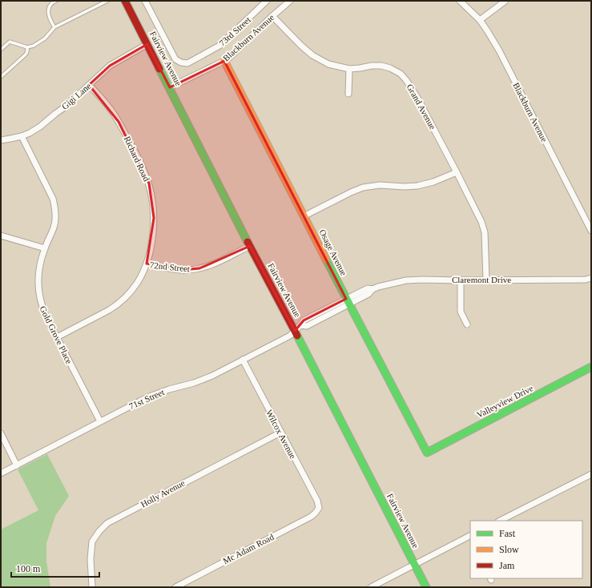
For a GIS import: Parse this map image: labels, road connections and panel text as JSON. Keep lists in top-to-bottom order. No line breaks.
{"streets":{"street":["73rd Street","Blackburn Avenue","Fairview Avenue","Gigi Lane","Grand Avenue","Richard Road","Osage Avenue","72nd Street","Claremont Drive","Gold Grove Place","71st Street","Valleyview Drive","Wilcox Avenue","Holly Avenue","Mc Adam Road"]},"crossings":[["Blackburn Avenue","Fairview Avenue"],["Blackburn Avenue","Grand Avenue"],["Blackburn Avenue","Osage Avenue"],["Fairview Avenue","Gigi Lane"],["Fairview Avenue","72nd Street"],["Fairview Avenue","Claremont Drive"],["Fairview Avenue","71st Street"],["Gigi Lane","Richard Road"],["Gigi Lane","Gold Grove Place"],["Grand Avenue","Claremont Drive"],["Richard Road","72nd Street"],["Osage Avenue","Claremont Drive"],["Osage Avenue","Valleyview Drive"],["72nd Street","Gold Grove Place"],["Claremont Drive","71st Street"],["Gold Grove Place","71st Street"],["71st Street","Wilcox Avenue"],["Wilcox Avenue","Holly Avenue"],["Wilcox Avenue","Mc Adam Road"]],"legend":["Fast","Slow","Jam"],"scale_bar":"100 m"}
